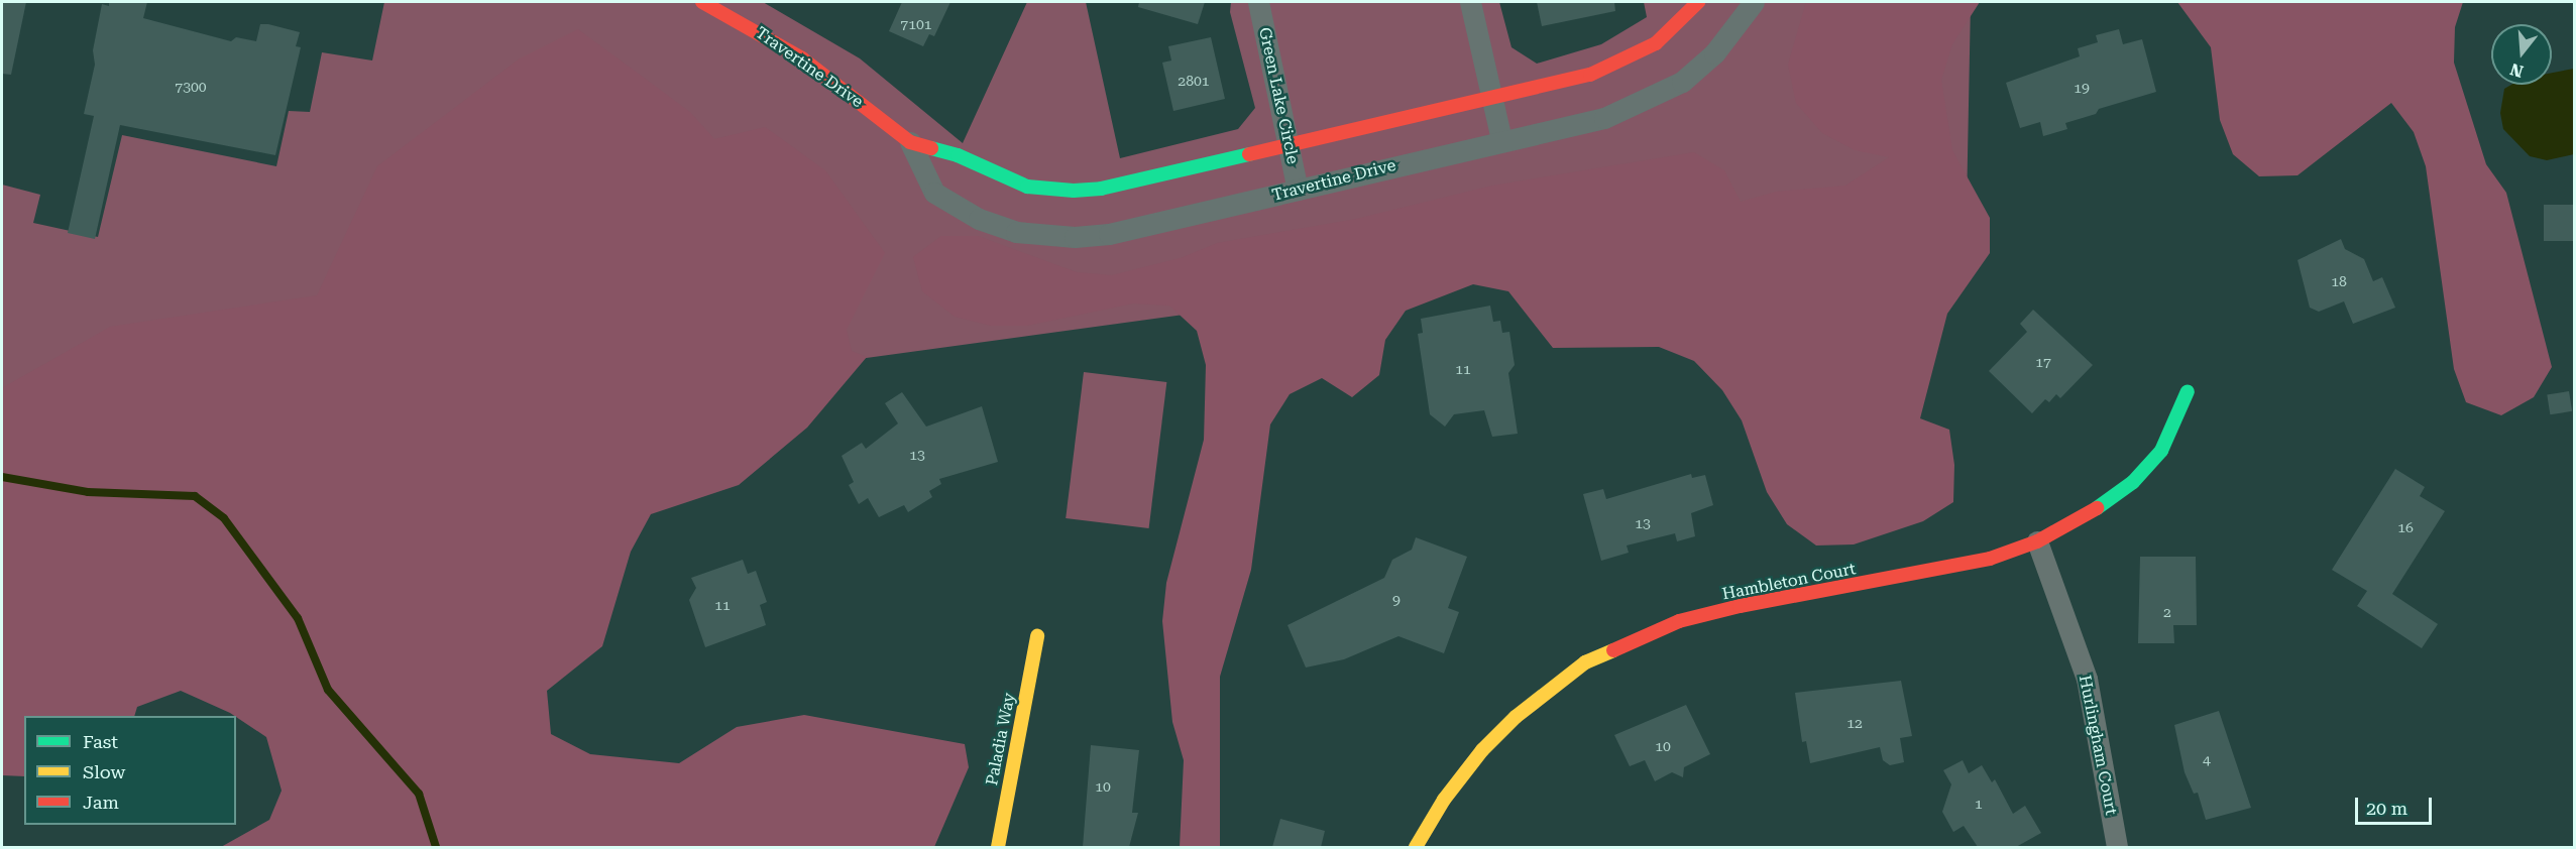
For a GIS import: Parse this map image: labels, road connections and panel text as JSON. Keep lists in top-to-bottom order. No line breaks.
{"streets":{"street":["Travertine Drive","Green Lake Circle","Hambleton Court","Paladia Way","Hurlingham Court"]},"crossings":[["Travertine Drive","Green Lake Circle"],["Hambleton Court","Hurlingham Court"]],"house_numbers":["7101","2801","7300","19","18","17","11","13","13","16","9","11","2","12","10","4","10","1"],"legend":["Fast","Slow","Jam"],"scale_bar":"20 m","north":"bottom"}
